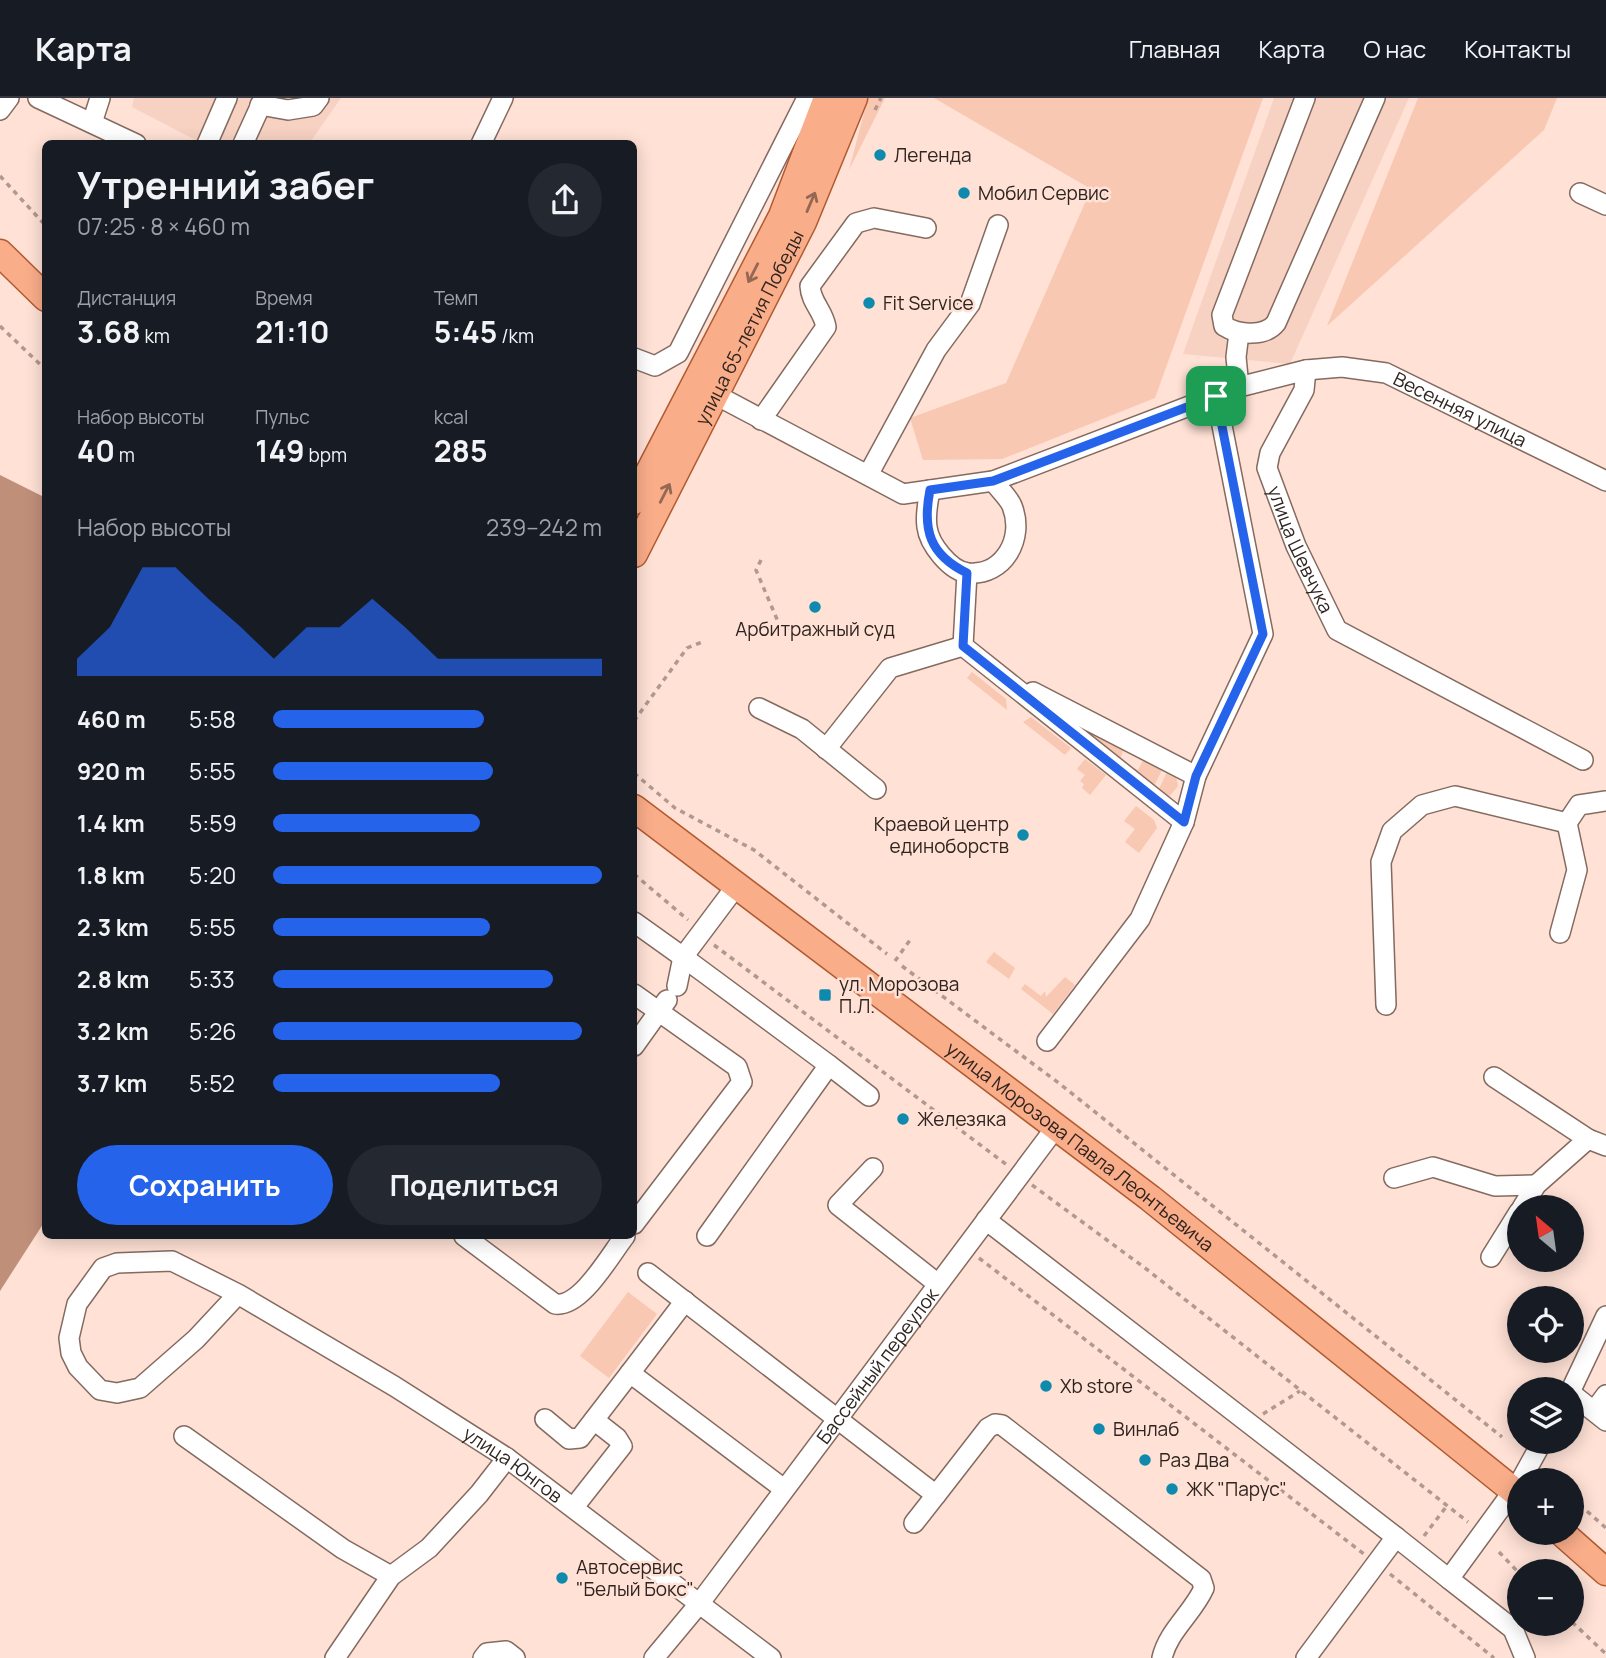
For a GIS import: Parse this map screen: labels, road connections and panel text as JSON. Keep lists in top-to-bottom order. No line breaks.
{"streets":{"main road":["улица 65-летия Победы","улица Морозова Павла Леонтьевича"],"street":["Весенняя улица","улица Шевчука","Бассейный переулок","улица Юнгов"]},"crossings":[["Весенняя улица","улица Шевчука"],["улица Морозова Павла Леонтьевича","Бассейный переулок"],["Бассейный переулок","улица Юнгов"]],"places":{"other":["Легенда","Мобил Сервис","Fit Service","Арбитражный суд","Краевой центр единоборств","Железяка","Xb store","Винлаб","Раз Два","ЖК \"Парус\"","Автосервис \"Белый Бокс\""],"transit":["ул. Морозова П.Л."]},"north":"top left","page":{"header":"Карта","nav":["Главная","Карта","О нас","Контакты"],"heading":["Утренний забег","07:25 · 8 × 460 m"],"stats":[["Дистанция","3.68 km"],["Время","21:10"],["Темп","5:45 /km"],["Набор высоты","40 m"],["Пульс","149 bpm"],["kcal","285"]],"chart":["Набор высоты","239–242 m"],"list":[{"name":"460 m","note":"5:58"},{"name":"920 m","note":"5:55"},{"name":"1.4 km","note":"5:59"},{"name":"1.8 km","note":"5:20"},{"name":"2.3 km","note":"5:55"},{"name":"2.8 km","note":"5:33"},{"name":"3.2 km","note":"5:26"},{"name":"3.7 km","note":"5:52"}],"buttons":["Сохранить","Поделиться"],"map_buttons":["+","−"]}}
